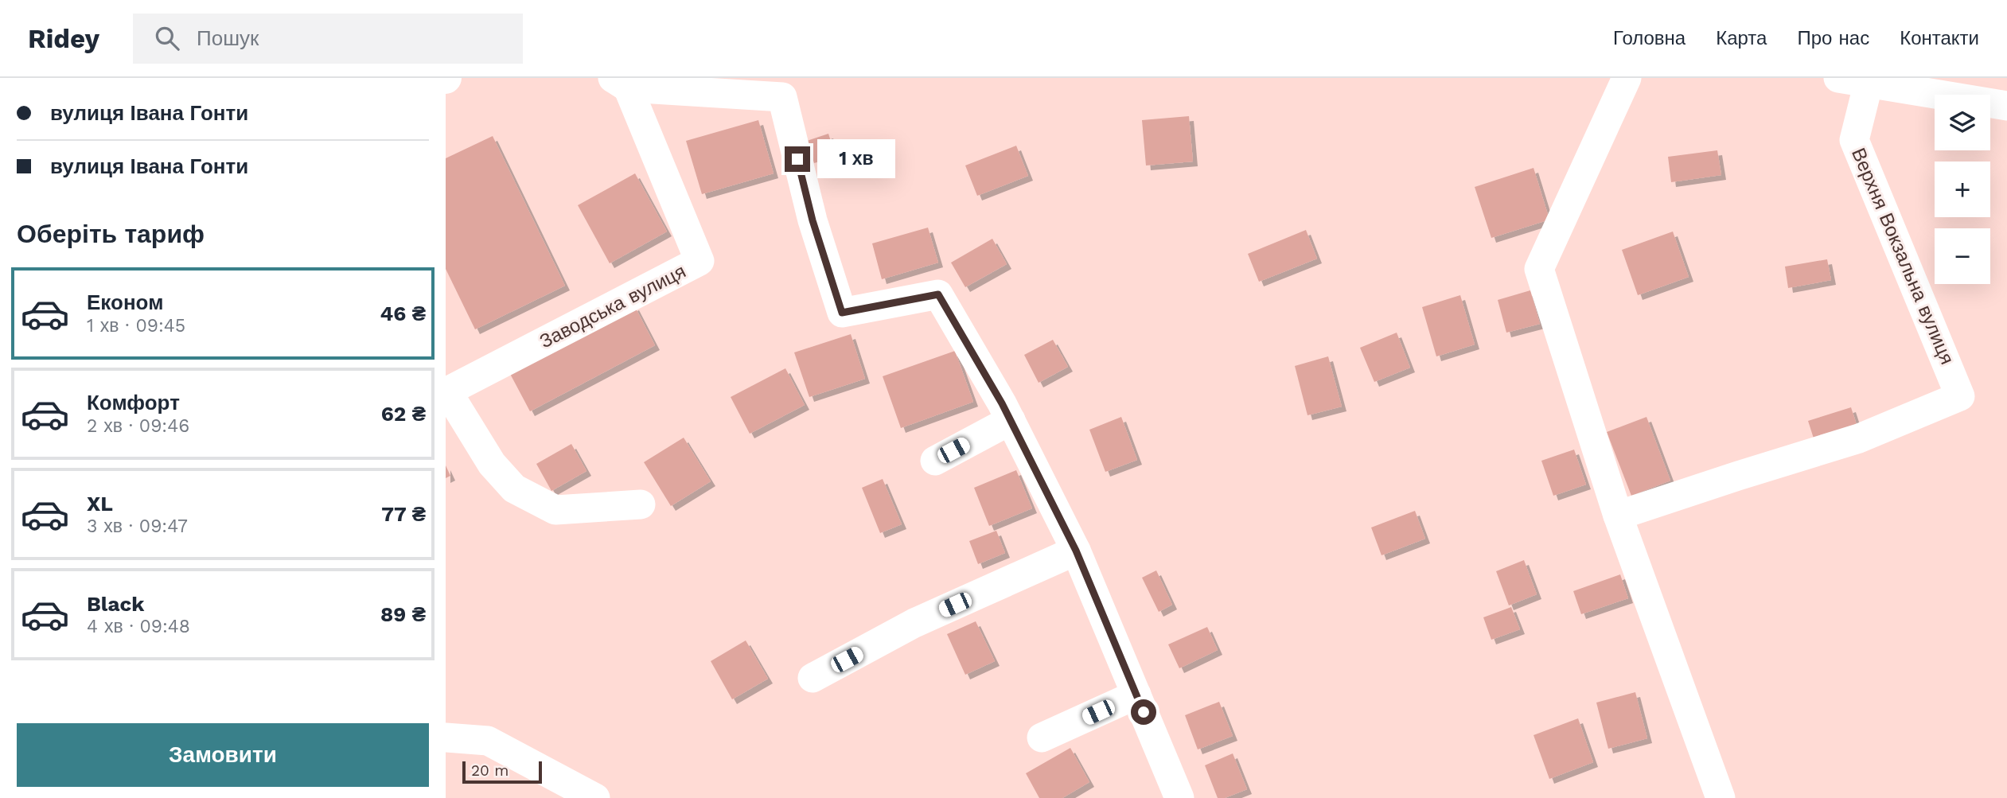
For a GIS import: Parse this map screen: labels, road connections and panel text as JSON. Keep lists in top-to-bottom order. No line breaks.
{"streets":{"street":["Верхня Вокзальна вулиця","Заводська вулиця"]},"scale_bar":"20 m","page":{"header":"Ridey","search":"Пошук","nav":["Головна","Карта","Про нас","Контакти"],"banner":["вулиця Івана Гонти","вулиця Івана Гонти"],"map_buttons":["+","−"],"bubble":"1 хв","heading":"Оберіть тариф","list":[{"name":"Економ","note":"1 хв · 09:45","value":"46 ₴"},{"name":"Комфорт","note":"2 хв · 09:46","value":"62 ₴"},{"name":"XL","note":"3 хв · 09:47","value":"77 ₴"},{"name":"Black","note":"4 хв · 09:48","value":"89 ₴"}],"buttons":"Замовити","scale":"20 m"}}
